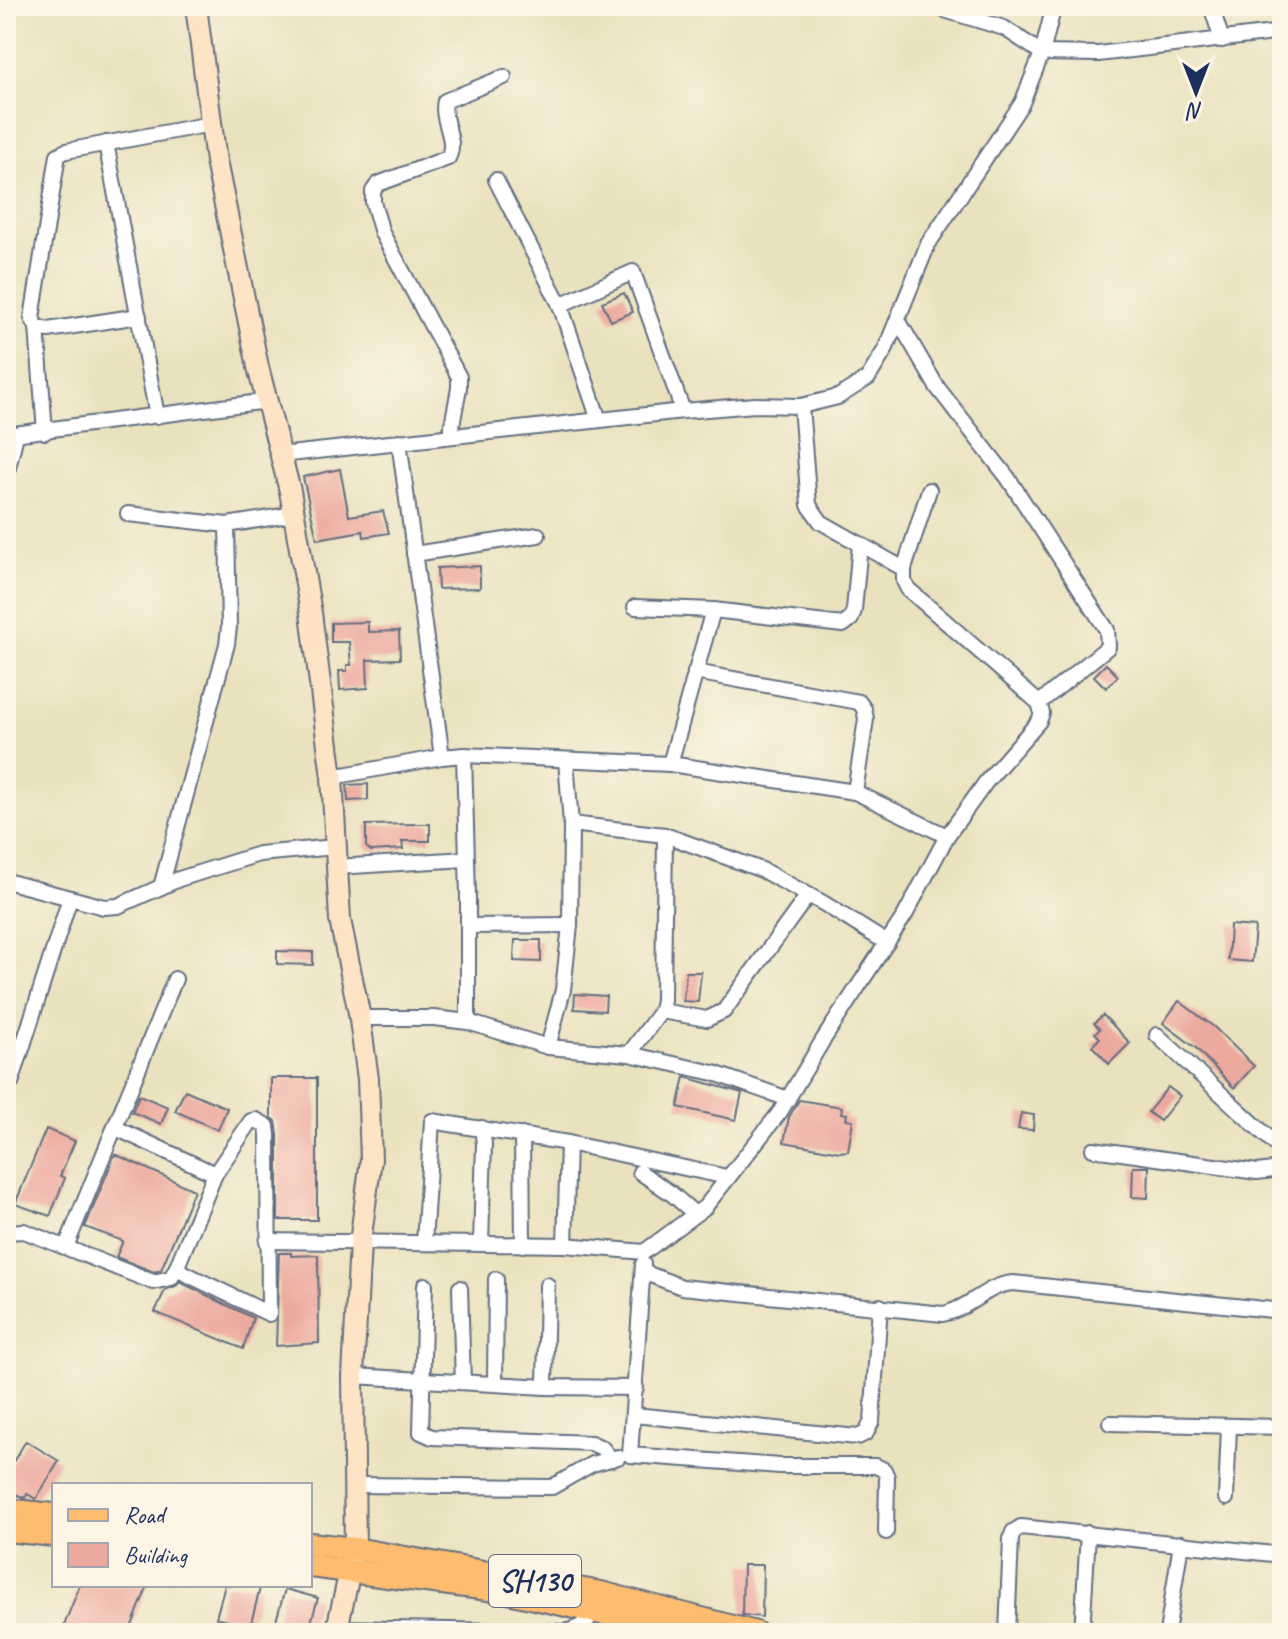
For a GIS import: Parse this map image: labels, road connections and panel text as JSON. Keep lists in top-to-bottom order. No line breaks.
{"streets":{"main road":["SH130"]},"legend":["Road","Building"],"north":"bottom"}
